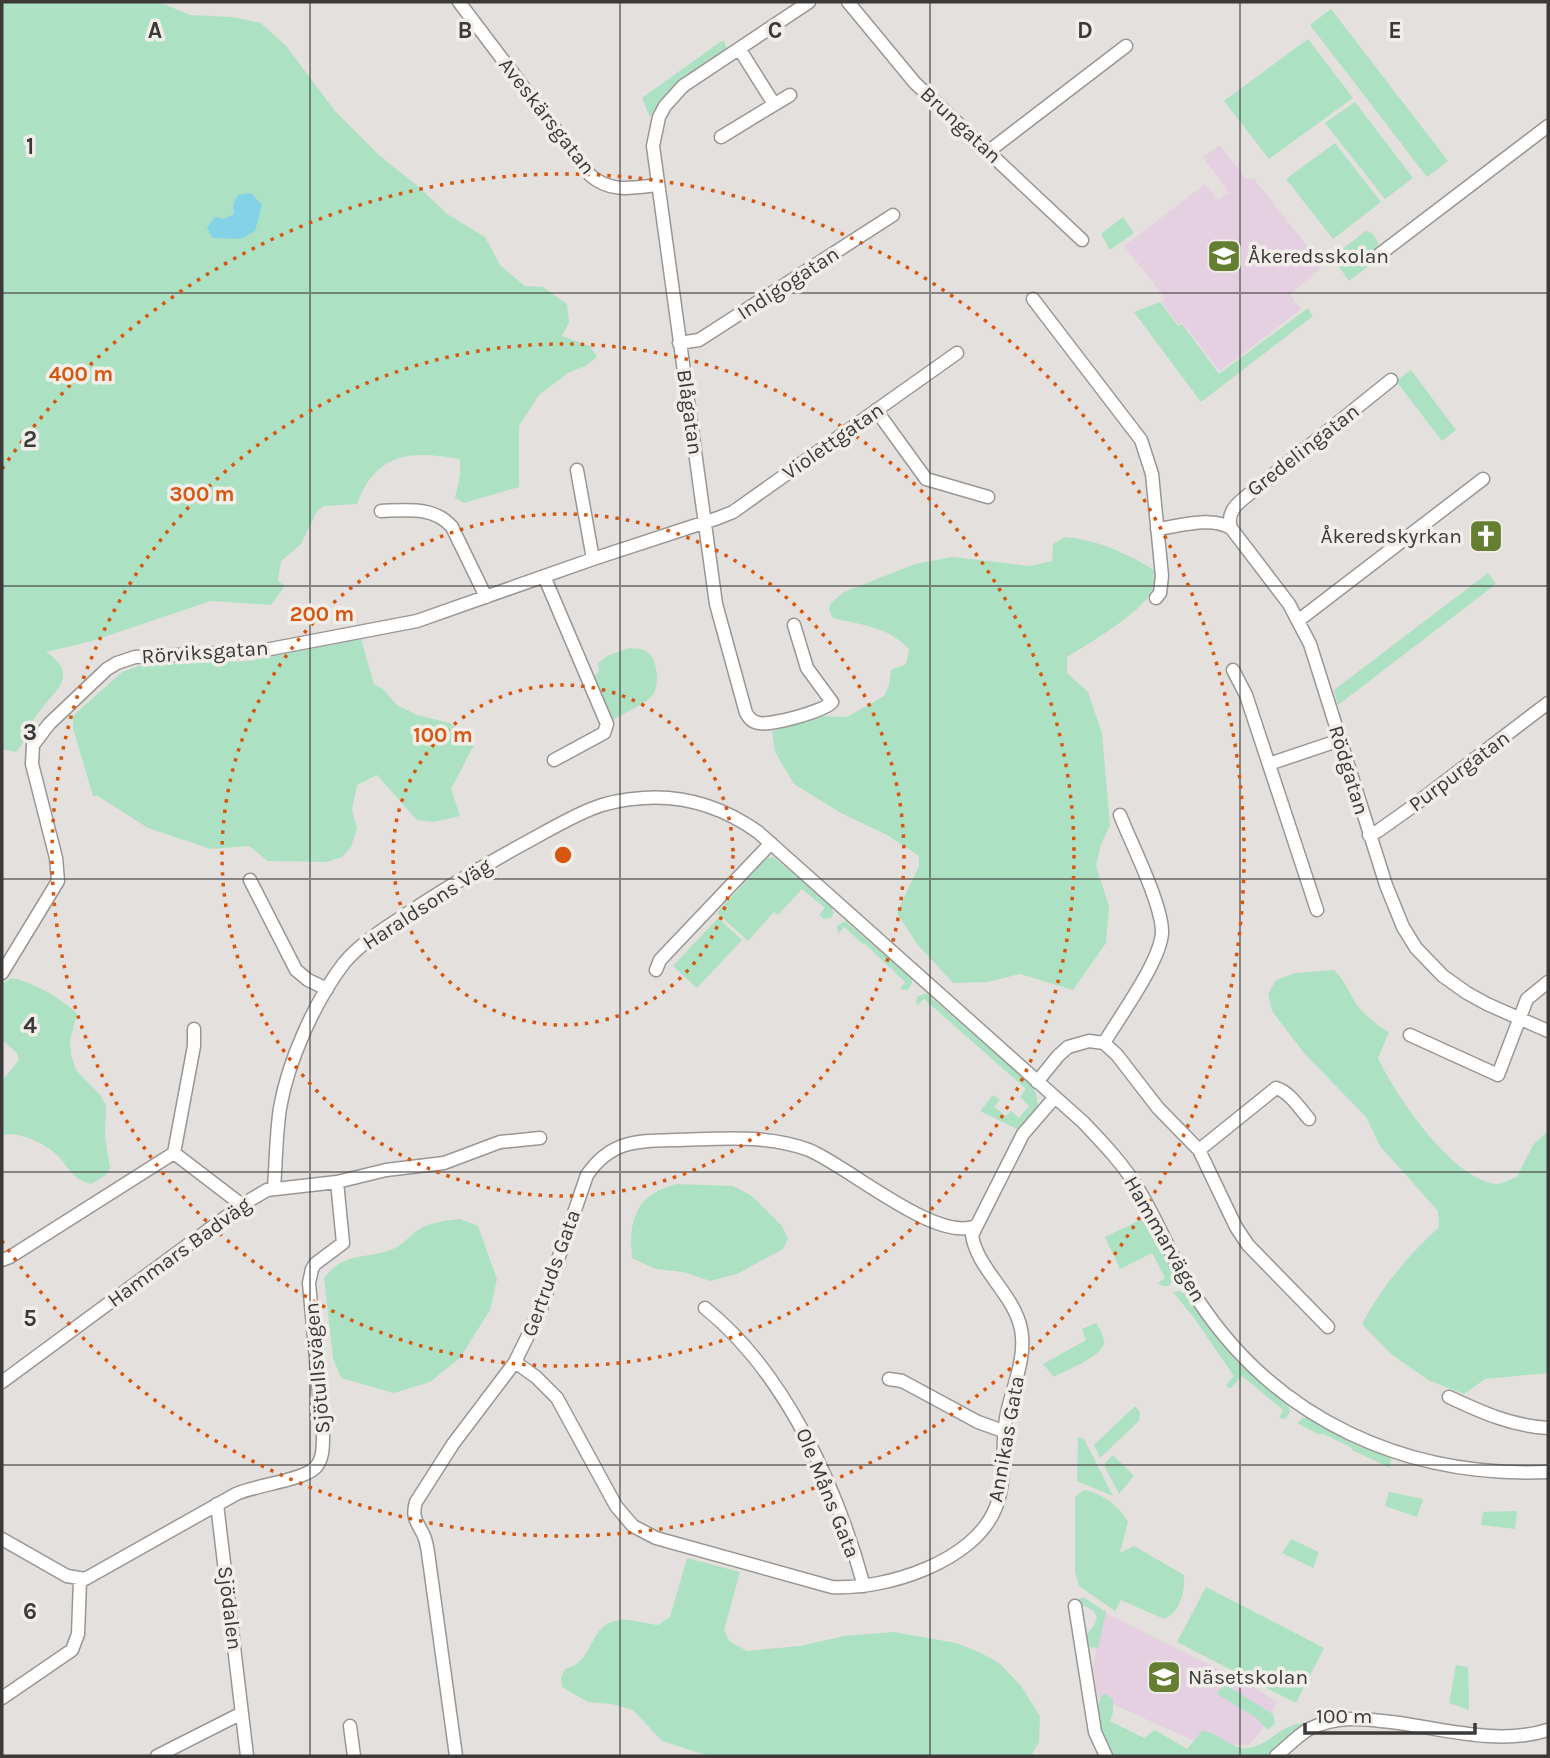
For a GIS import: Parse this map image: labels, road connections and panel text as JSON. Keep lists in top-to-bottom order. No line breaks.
{"streets":{"street":["Aveskärsgatan","Brungatan","Indigogatan","Blågatan","Violettgatan","Gredelingatan","Rörviksgatan","Rödgatan","Purpurgatan","Haraldsons Väg","Hammarvägen","Hammars Badväg","Gertruds Gata","Sjötullsvägen","Annikas Gata","Ole Måns Gata","Sjödalen"]},"crossings":[["Aveskärsgatan","Blågatan"],["Indigogatan","Blågatan"],["Blågatan","Violettgatan"],["Blågatan","Rörviksgatan"],["Violettgatan","Rörviksgatan"],["Gredelingatan","Rödgatan"],["Rödgatan","Purpurgatan"],["Haraldsons Väg","Hammarvägen"],["Haraldsons Väg","Hammars Badväg"],["Hammars Badväg","Sjötullsvägen"],["Gertruds Gata","Annikas Gata"],["Sjötullsvägen","Sjödalen"],["Annikas Gata","Ole Måns Gata"]],"places":{"school or university":["Åkeredsskolan","Näsetskolan"],"church":["Åkeredskyrkan"]},"scale_bar":"100 m","grid":{"columns":["A","B","C","D","E"],"rows":["1","2","3","4","5","6"]},"rings":["400 m","300 m","200 m","100 m"]}
